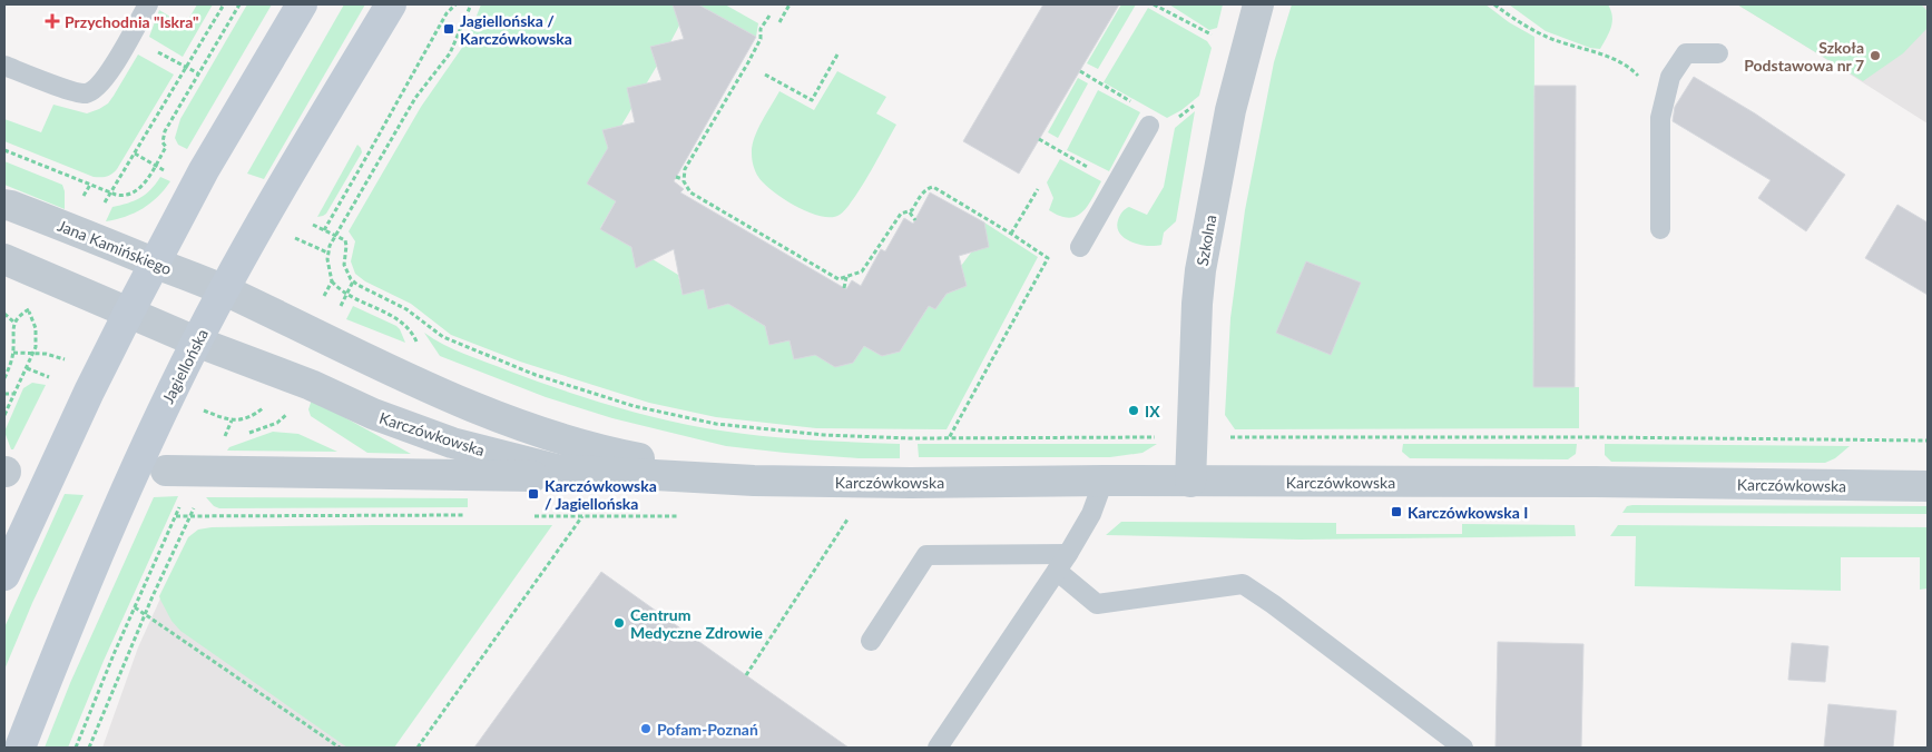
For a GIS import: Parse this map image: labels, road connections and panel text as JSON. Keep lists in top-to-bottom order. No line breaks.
{"streets":{"street":["Szkolna","Jana Kamińskiego","Jagiellońska","Karczówkowska"]},"crossings":[["Szkolna","Karczówkowska"],["Jana Kamińskiego","Jagiellońska"],["Jana Kamińskiego","Karczówkowska"],["Jagiellońska","Karczówkowska"]],"places":{"health":["Przychodnia \"Iskra\""],"transit":["Jagiellońska / Karczówkowska","Karczówkowska / Jagiellońska","Karczówkowska I"],"other":["Szkoła Podstawowa nr 7","IX","Centrum Medyczne Zdrowie","Pofam-Poznań"]}}
